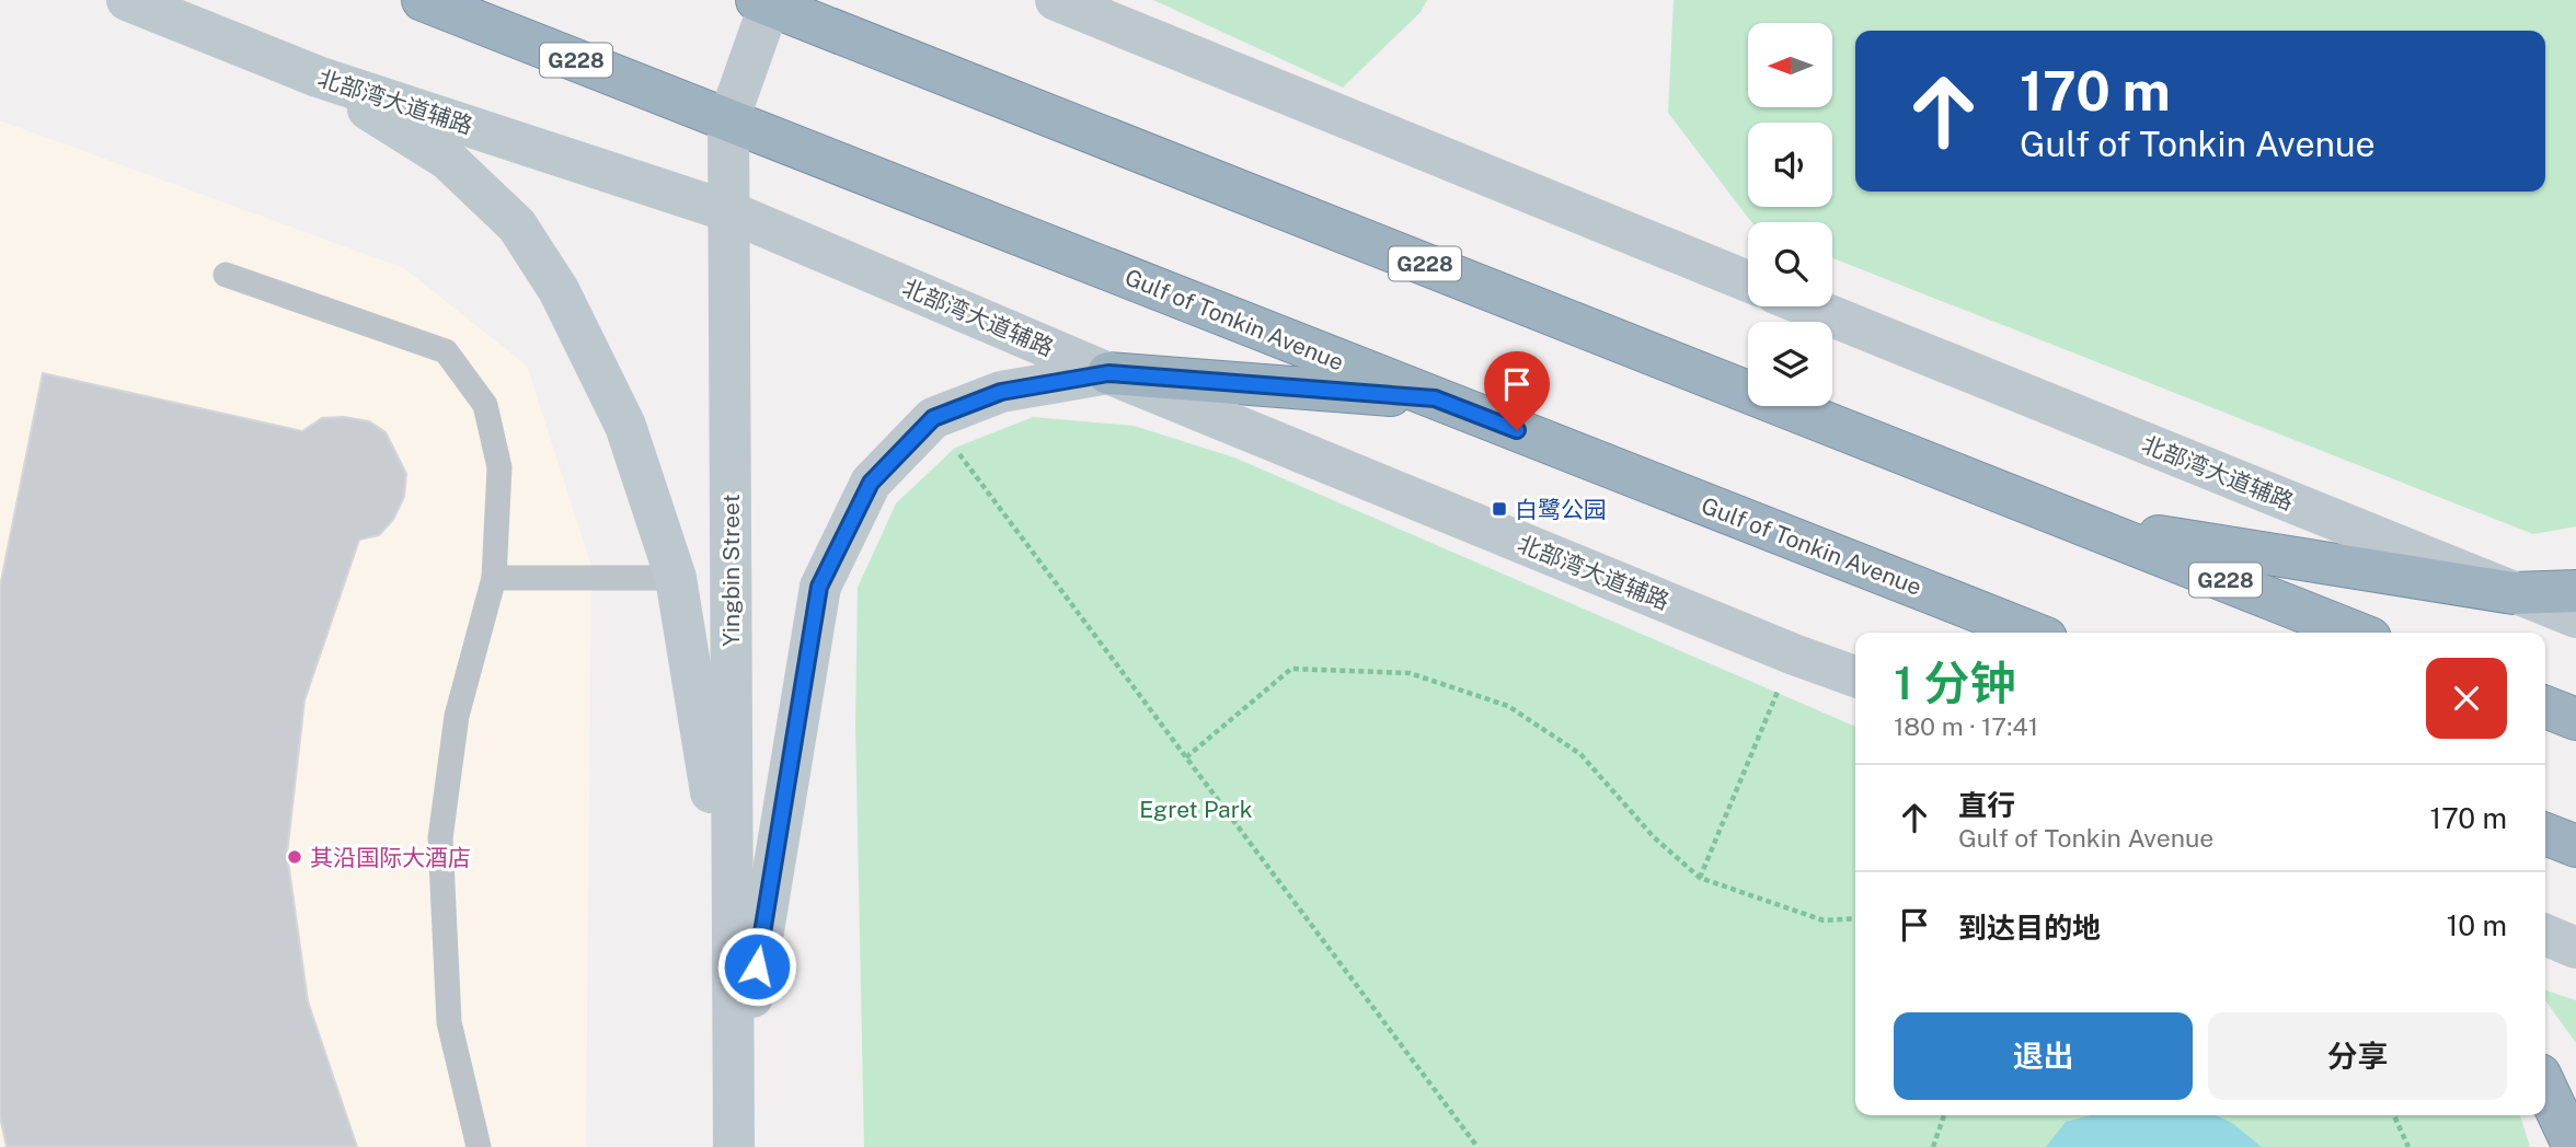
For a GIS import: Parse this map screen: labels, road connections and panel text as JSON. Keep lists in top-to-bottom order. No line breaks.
{"streets":{"highway":["G228","Gulf of Tonkin Avenue"],"main road":["北部湾大道辅路","Yingbin Street"]},"crossings":[["G228","Yingbin Street"],["北部湾大道辅路","Yingbin Street"],["Gulf of Tonkin Avenue","Yingbin Street"]],"parks":["Egret Park"],"places":{"transit":["白鹭公园"],"other":["其沿国际大酒店"]},"north":"left","page":{"turn":["170 m","Gulf of Tonkin Avenue"],"heading":["1 分钟","180 m · 17:41"],"list":[{"name":"直行","note":"Gulf of Tonkin Avenue","value":"170 m"},{"name":"到达目的地","value":"10 m"}],"buttons":["退出","分享"]}}
